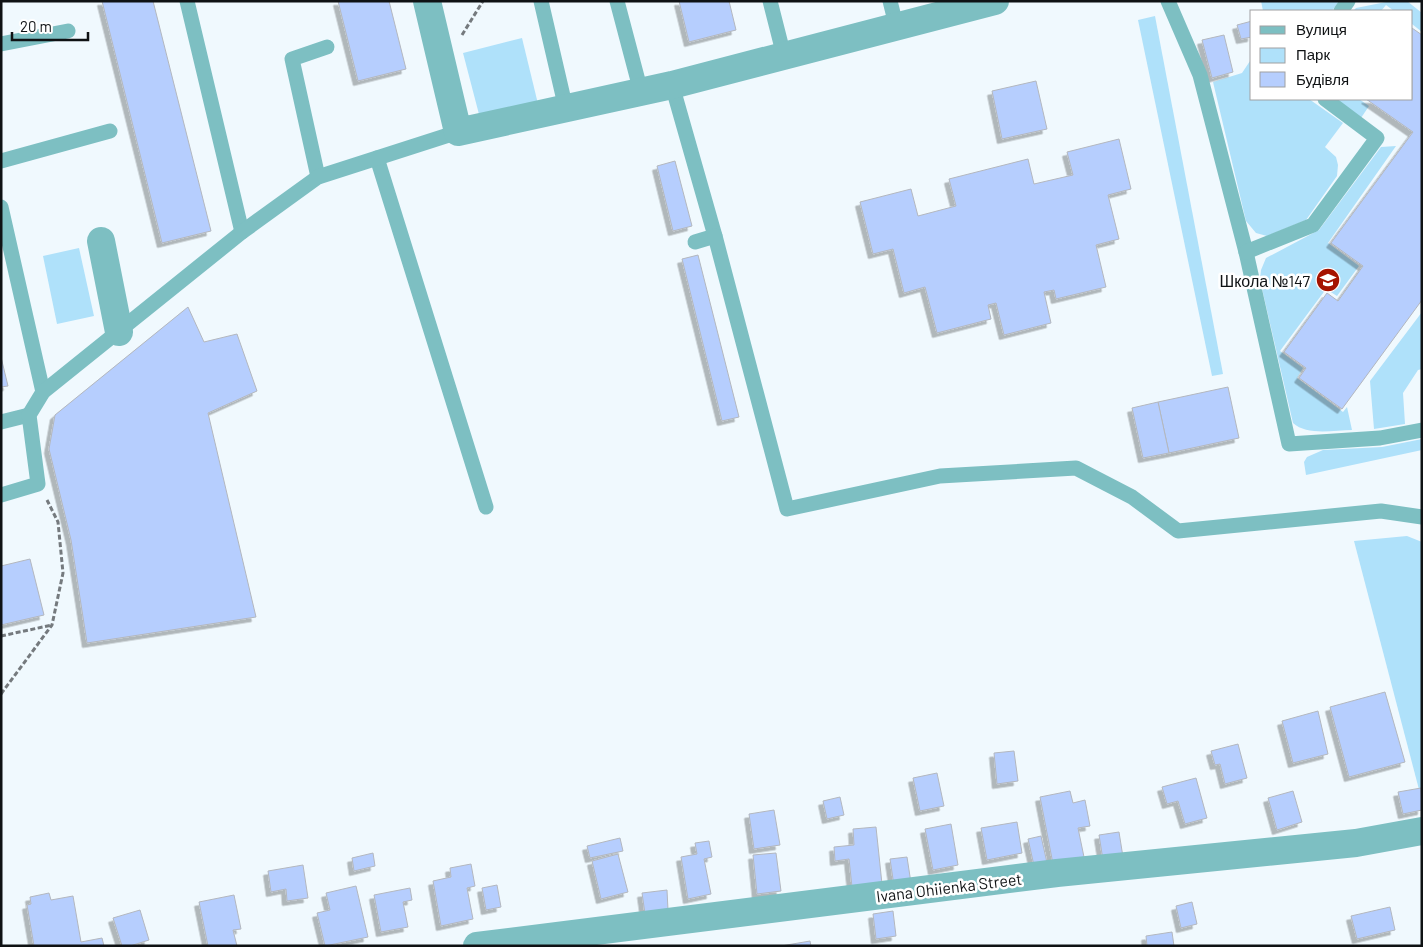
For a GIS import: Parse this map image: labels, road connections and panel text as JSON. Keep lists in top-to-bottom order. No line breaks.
{"streets":{"street":["Ivana Ohiienka Street"]},"places":{"school or university":["Школа №147"]},"legend":["Вулиця","Парк","Будівля"],"scale_bar":"20 m"}
